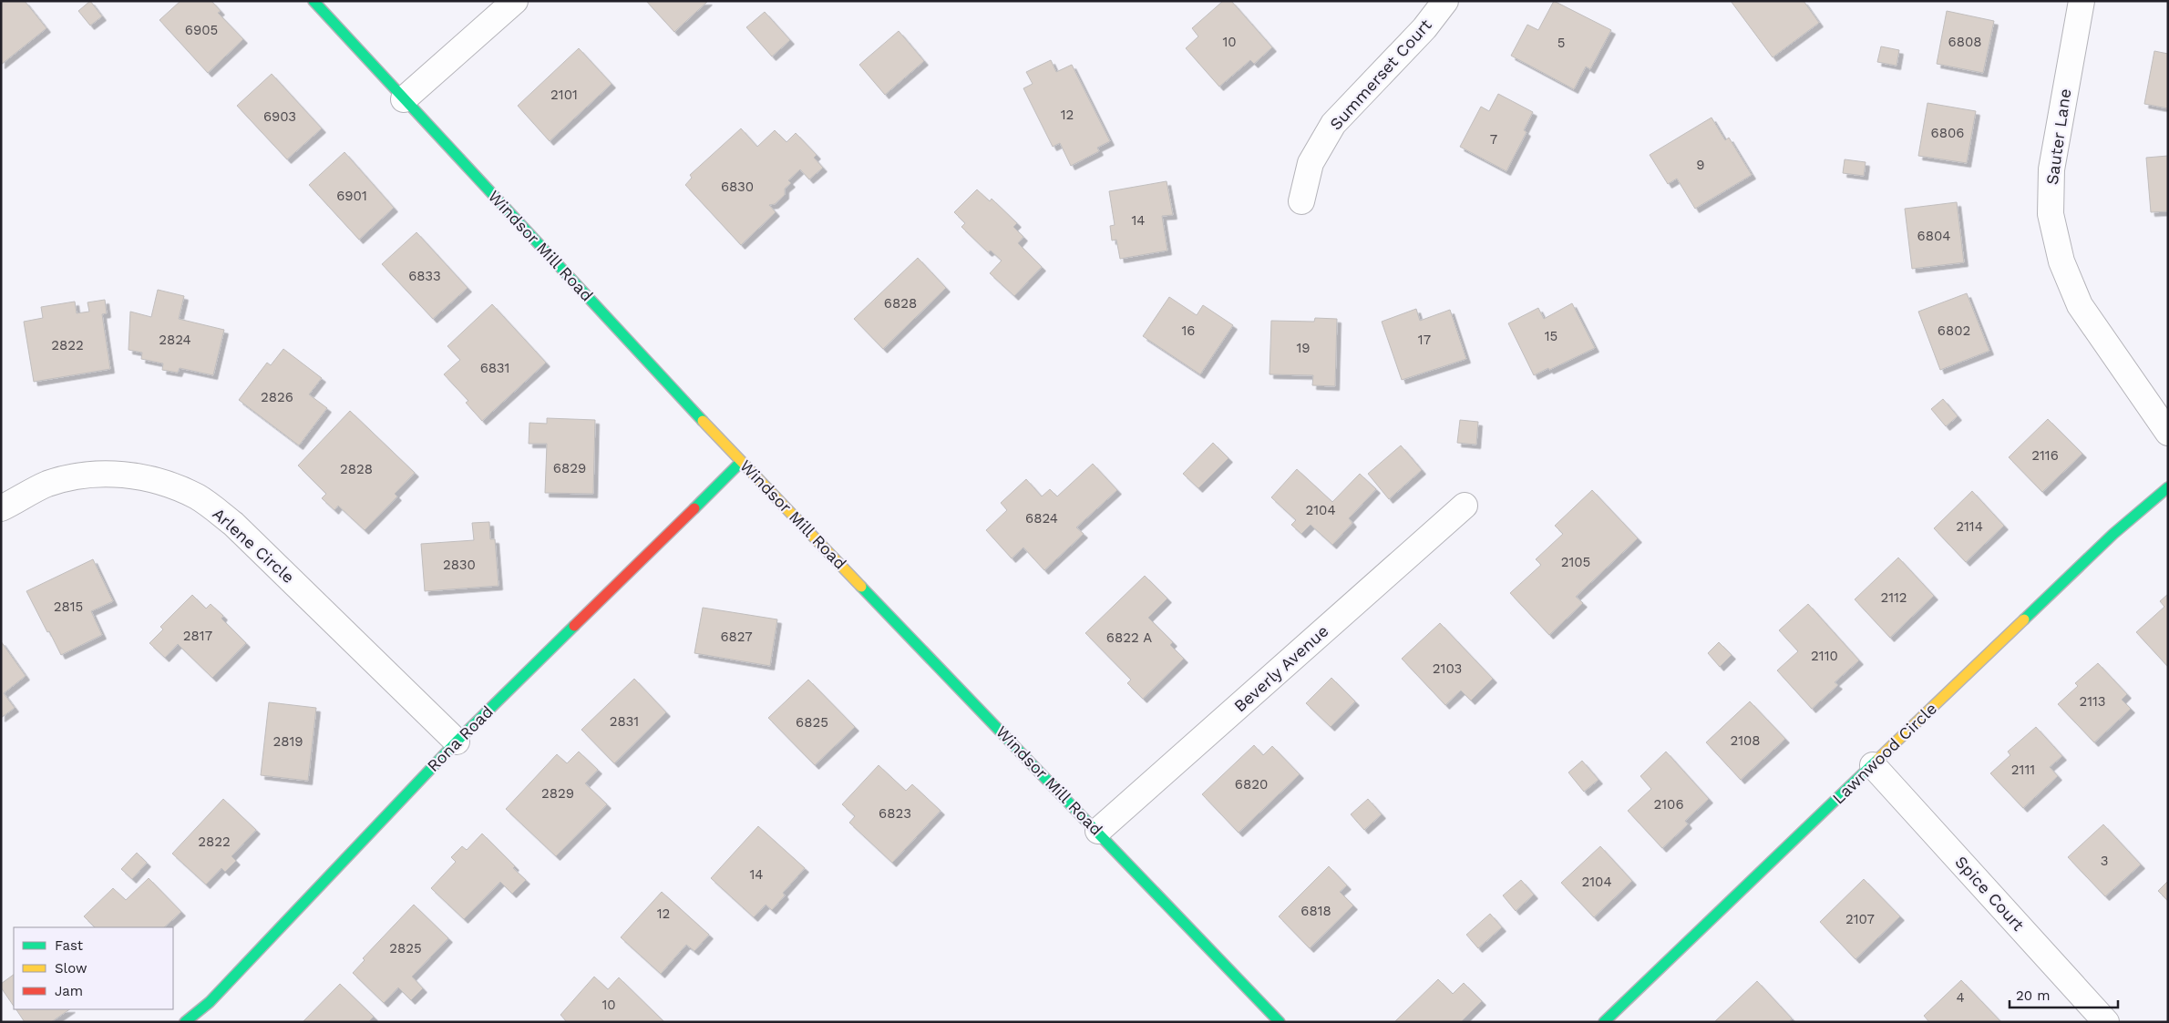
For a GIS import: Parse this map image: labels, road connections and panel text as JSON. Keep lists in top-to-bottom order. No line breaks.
{"streets":{"street":["Summerset Court","Sauter Lane","Windsor Mill Road","Arlene Circle","Beverly Avenue","Rona Road","Lawnwood Circle","Spice Court"]},"crossings":[["Windsor Mill Road","Beverly Avenue"],["Windsor Mill Road","Rona Road"],["Arlene Circle","Rona Road"],["Lawnwood Circle","Spice Court"]],"house_numbers":["6905","10","6808","5","2101","12","6903","6806","7","9","6830","6901","14","6804","6833","6828","16","6802","15","2824","17","2822","19","6831","2826","2116","6829","2828","2104","6824","2114","2105","2830","2112","2815","2817","6827","6822 A","2110","2103","2113","2831","6825","2108","2819","2111","6820","2829","2106","6823","2822","3","14","2104","6818","12","2107","2825","4","10"],"legend":["Fast","Slow","Jam"],"scale_bar":"20 m"}
